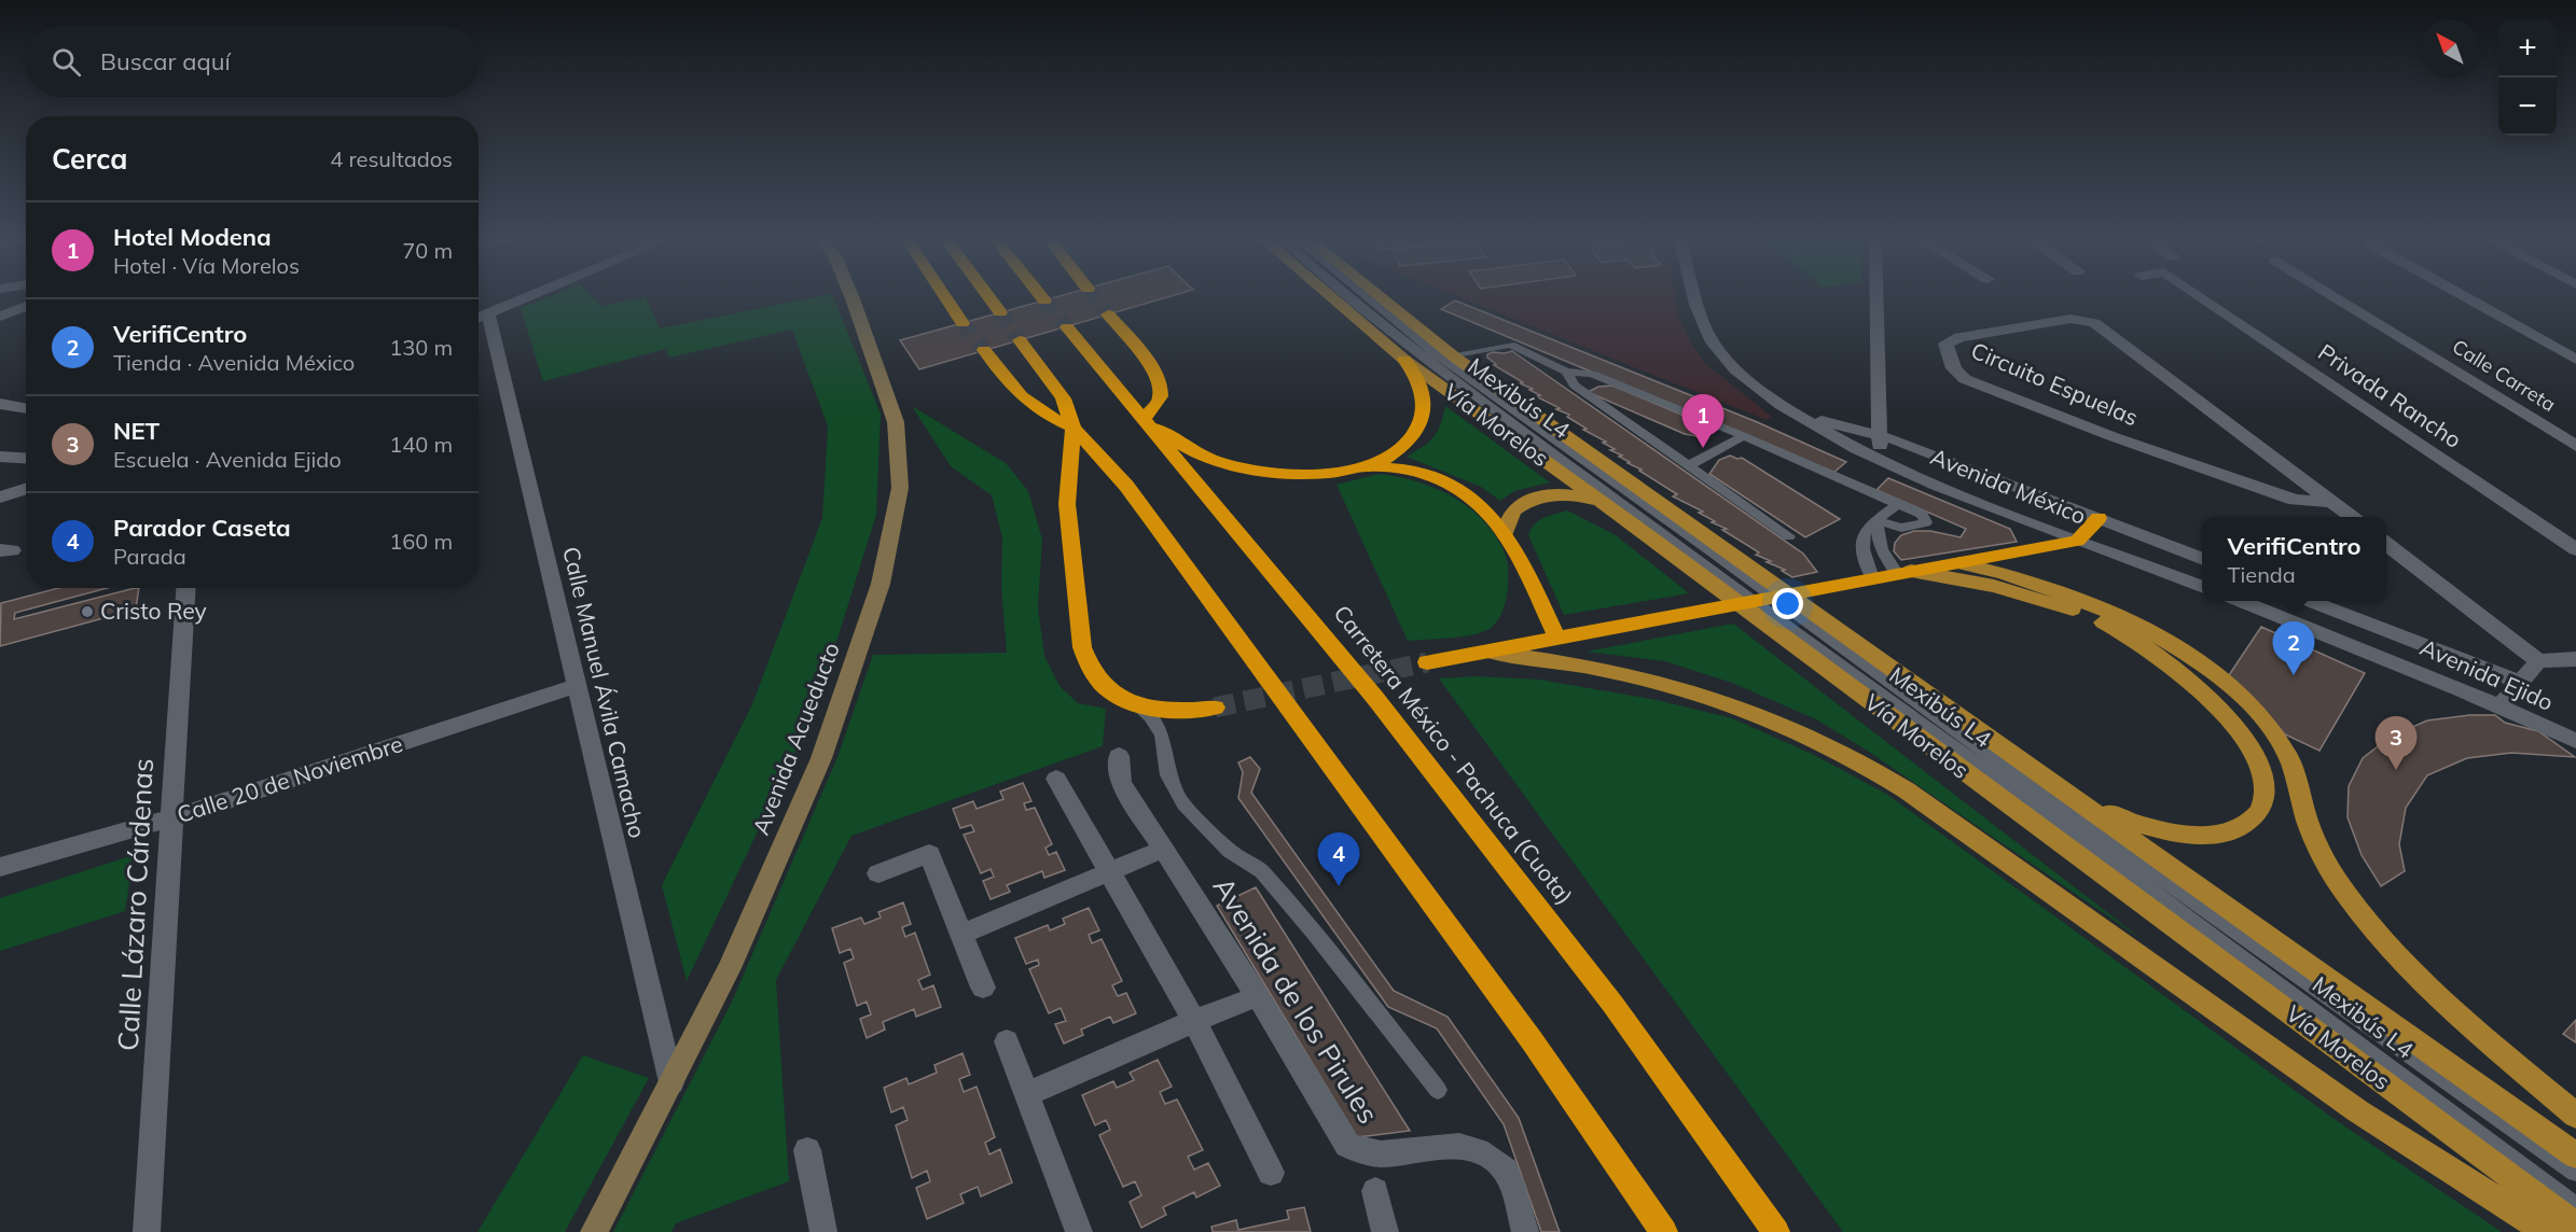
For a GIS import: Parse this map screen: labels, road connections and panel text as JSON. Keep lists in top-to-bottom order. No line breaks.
{"streets":{"highway":["Carretera México - Pachuca (Cuota)"],"main road":["Vía Morelos"],"street":["Calle Carreta","Circuito Espuelas","Privada Rancho","Avenida México","Avenida Ejido","Calle Manuel Ávila Camacho","Avenida Acueducto","Calle 20 de Noviembre","Calle Lázaro Cárdenas","Avenida de los Pirules"],"lane":["Mexibús L4"]},"crossings":[["Mexibús L4","Vía Morelos"],["Calle Manuel Ávila Camacho","Avenida Acueducto"],["Calle Manuel Ávila Camacho","Calle 20 de Noviembre"],["Calle 20 de Noviembre","Calle Lázaro Cárdenas"]],"places":["Cristo Rey"],"north":"top left","page":{"map_buttons":["+","−"],"search":"Buscar aquí","heading":["Cerca","4 resultados"],"list":[{"mark":"1","name":"Hotel Modena","note":"Hotel · Vía Morelos","value":"70 m"},{"mark":"2","name":"VerifiCentro","note":"Tienda · Avenida México","value":"130 m"},{"mark":"3","name":"NET","note":"Escuela · Avenida Ejido","value":"140 m"},{"mark":"4","name":"Parador Caseta","note":"Parada","value":"160 m"}],"pins":["1","2","3","4"],"popup":["VerifiCentro","Tienda"]}}
